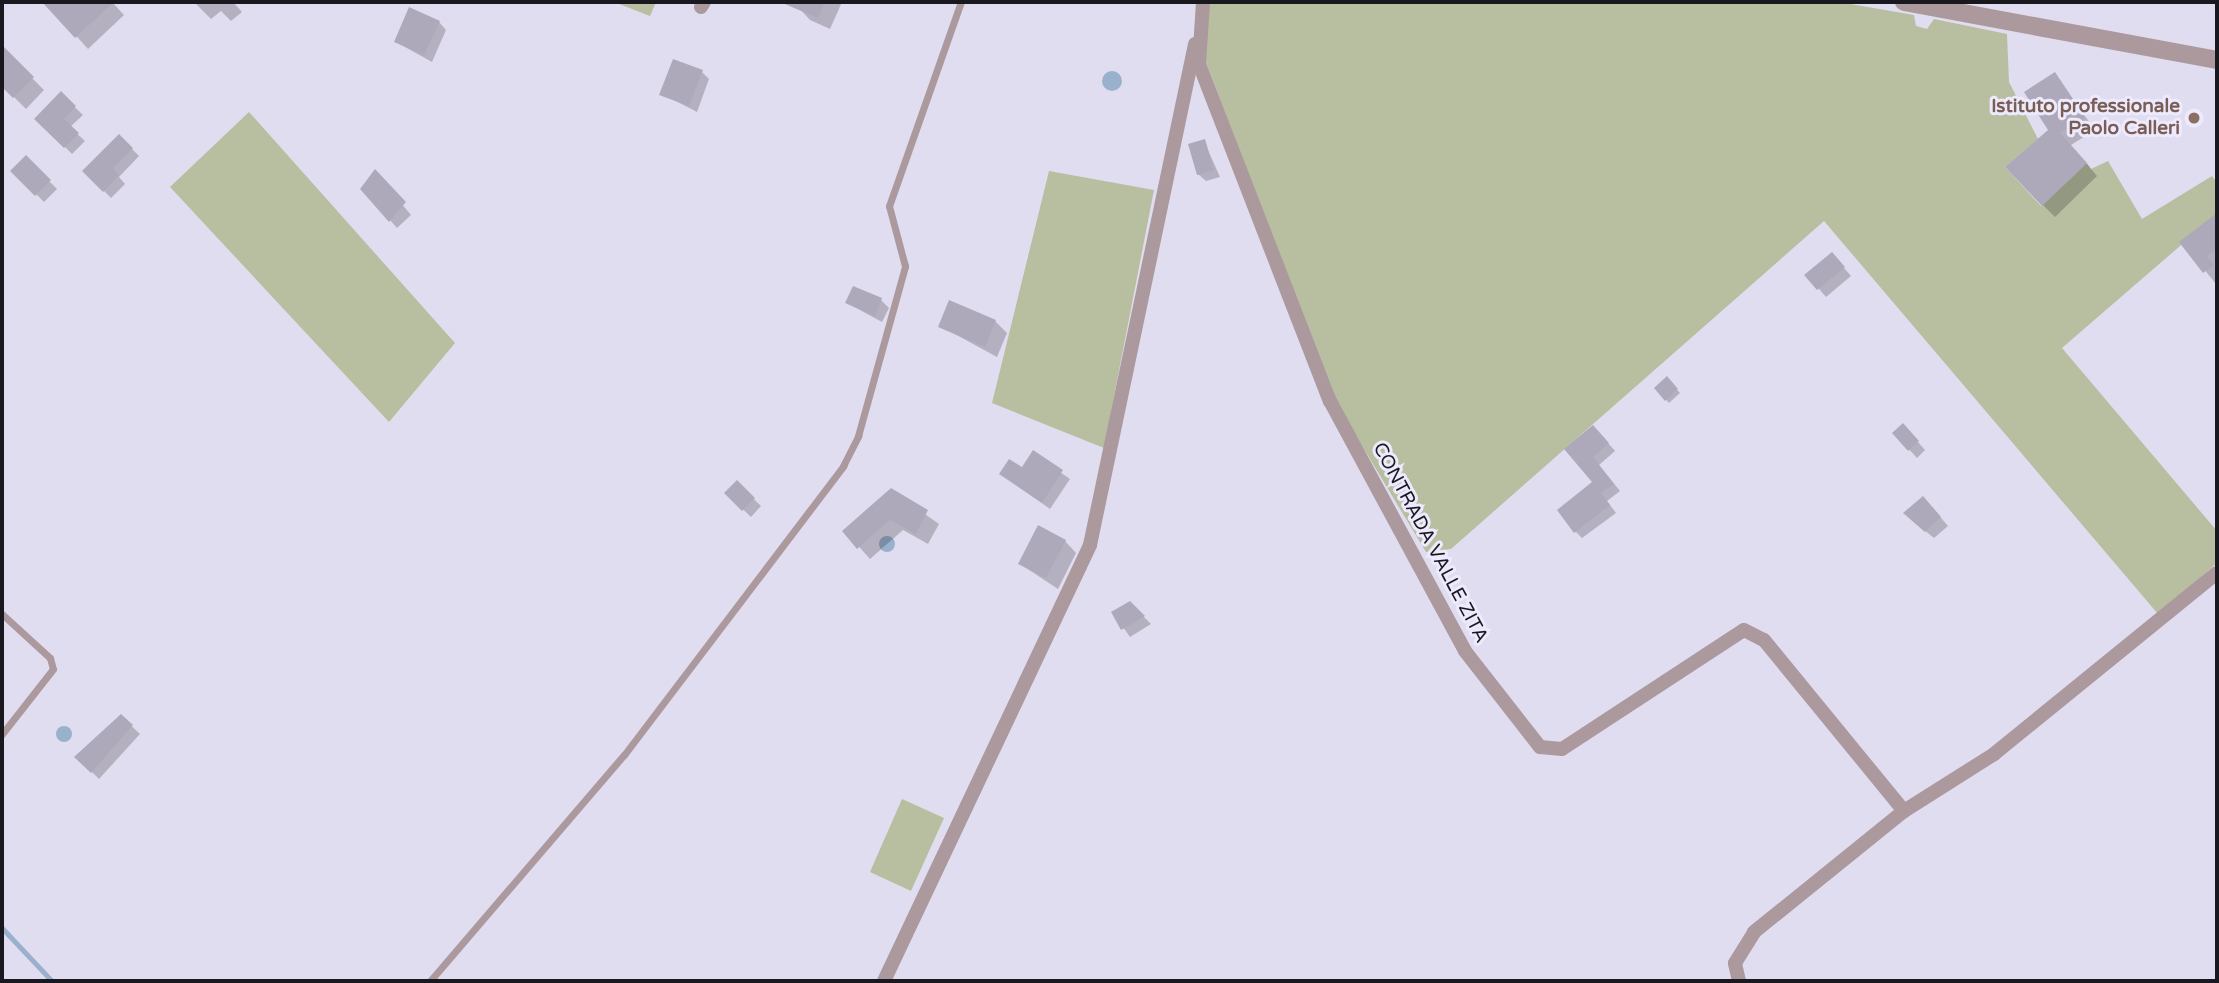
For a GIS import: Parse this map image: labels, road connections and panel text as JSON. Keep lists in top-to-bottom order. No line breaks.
{"streets":{"street":["CONTRADA VALLE ZITA"]},"places":["Istituto professionale Paolo Calleri"]}
